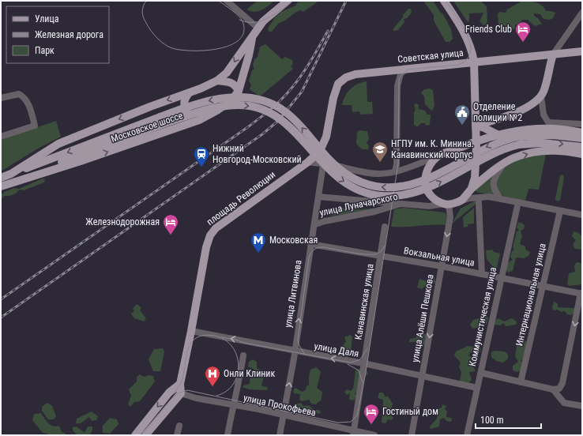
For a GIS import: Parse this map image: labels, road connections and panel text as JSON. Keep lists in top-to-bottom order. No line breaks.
{"streets":{"main road":["Советская улица","Московское шоссе","площадь Революции"],"street":["улица Луначарского","Вокзальная улица","улица Литвинова","Интернациональная улица","Канавинская улица","Коммунистическая улица","улица Алёши Пешкова","улица Даля","улица Прокофьева"]},"crossings":[["Советская улица","площадь Революции"],["Советская улица","улица Литвинова"],["площадь Революции","улица Литвинова"],["площадь Революции","улица Даля"],["площадь Революции","улица Прокофьева"],["улица Луначарского","улица Литвинова"],["улица Луначарского","улица Алёши Пешкова"],["Вокзальная улица","улица Литвинова"],["Вокзальная улица","Интернациональная улица"],["Вокзальная улица","Канавинская улица"],["Вокзальная улица","Коммунистическая улица"],["Вокзальная улица","улица Алёши Пешкова"],["улица Литвинова","улица Даля"],["улица Литвинова","улица Прокофьева"],["Канавинская улица","улица Даля"],["Канавинская улица","улица Прокофьева"],["Коммунистическая улица","улица Даля"],["улица Алёши Пешкова","улица Даля"]],"one_way":["улица Литвинова","улица Даля"],"places":{"hotel":["Friends Club","Железнодорожная","Гостиный дом"],"public building":["Отделение полиции №2"],"school or university":["НГПУ им. К. Минина. Канавинский корпус"],"station":["Нижний Новгород-Московский"],"metro station":["Московская"],"hospital":["Онли Клиник"]},"legend":["Улица","Железная дорога","Парк"],"scale_bar":"100 m"}
